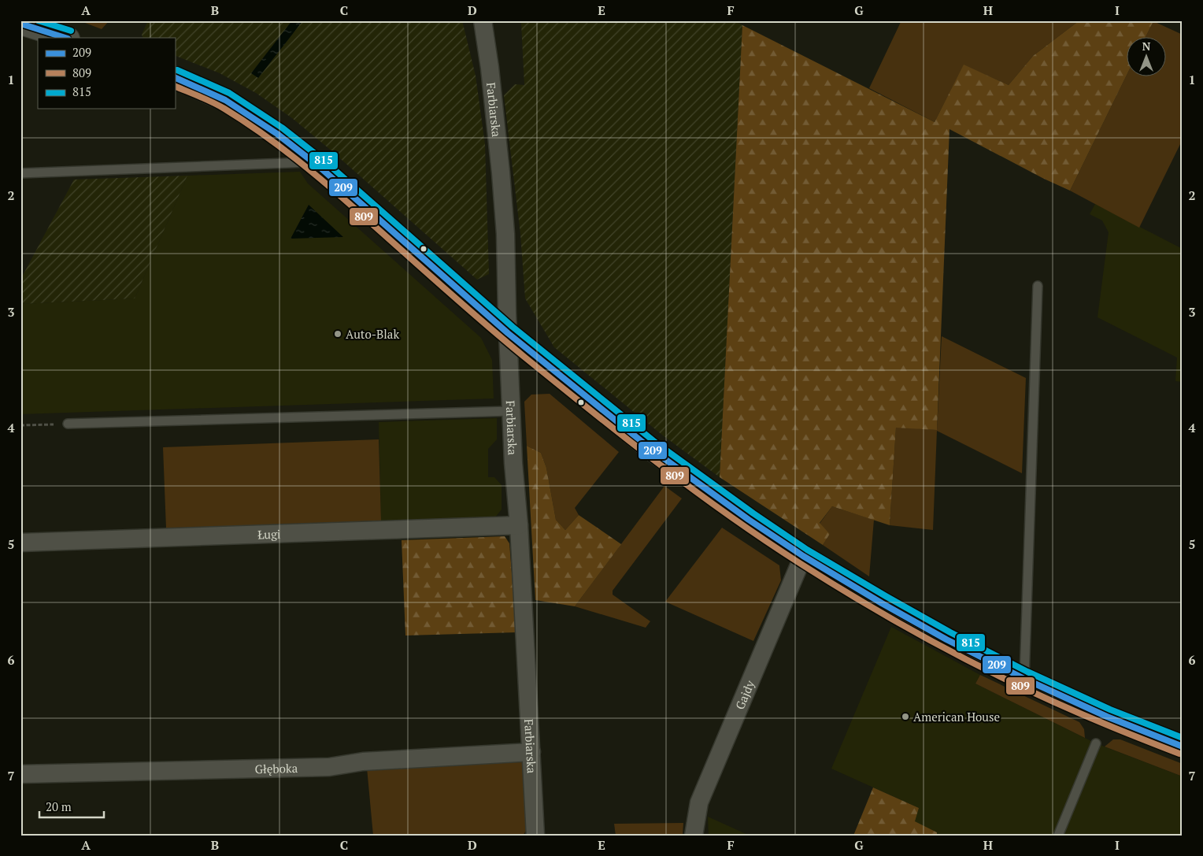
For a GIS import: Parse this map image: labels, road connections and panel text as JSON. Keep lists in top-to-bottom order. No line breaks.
{"streets":{"street":["Farbiarska","Ługi","Gajdy","Głęboka"]},"crossings":[["Farbiarska","Ługi"],["Farbiarska","Głęboka"]],"places":["Auto-Blak","American House"],"lines":["transit line 815","transit line 209","transit line 809"],"legend":["209","809","815"],"scale_bar":"20 m","north":"top","grid":{"columns":["A","B","C","D","E","F","G","H","I"],"rows":["1","2","3","4","5","6","7"]}}
